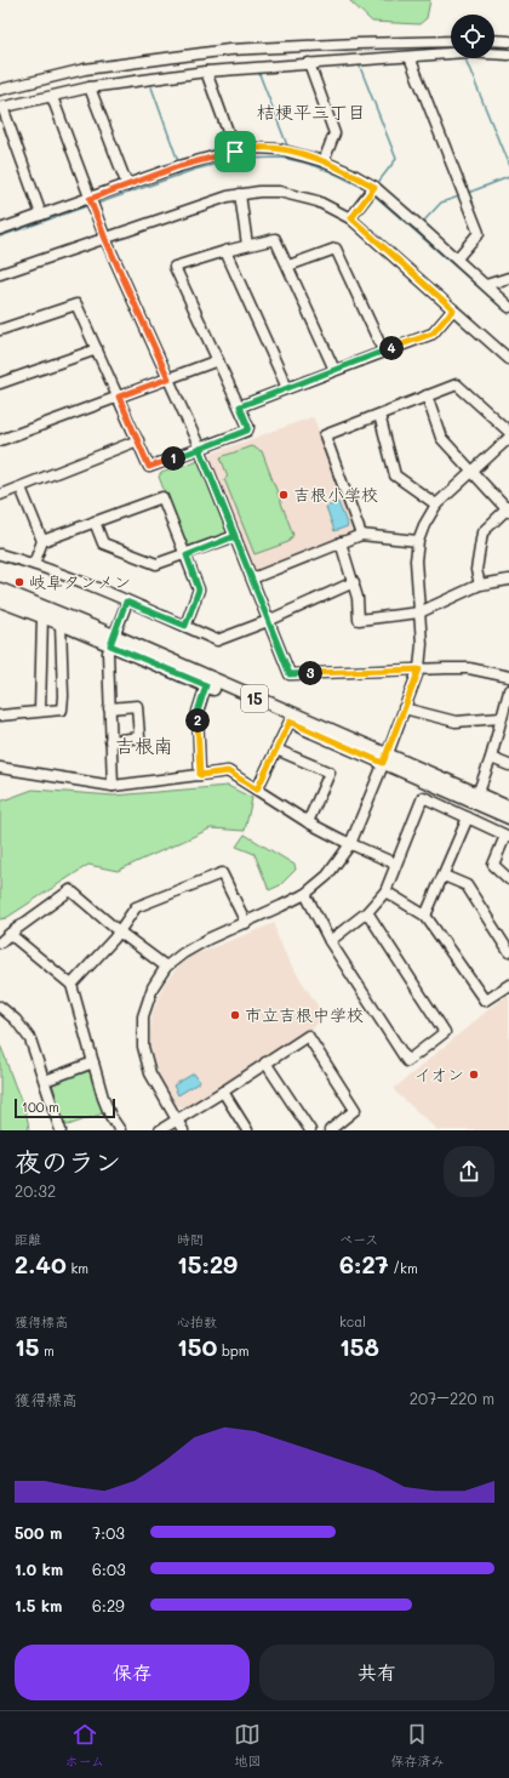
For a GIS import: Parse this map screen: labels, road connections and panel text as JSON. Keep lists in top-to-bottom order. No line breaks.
{"streets":{"main road":["15"]},"districts":["桔梗平三丁目","吉根南"],"places":["吉根小学校","岐阜タンメン","市立吉根中学校","イオン"],"scale_bar":"100 m","page":{"pins":["4","1","3","2"],"scale":"100 m","heading":["夜のラン","20:32"],"stats":[["距離","2.40 km"],["時間","15:29"],["ペース","6:27 /km"],["獲得標高","15 m"],["心拍数","150 bpm"],["kcal","158"]],"chart":["獲得標高","207–220 m"],"list":[{"name":"500 m","note":"7:03"},{"name":"1.0 km","note":"6:03"},{"name":"1.5 km","note":"6:29"}],"buttons":["保存","共有"],"tabs":["ホーム","地図","保存済み"]}}
